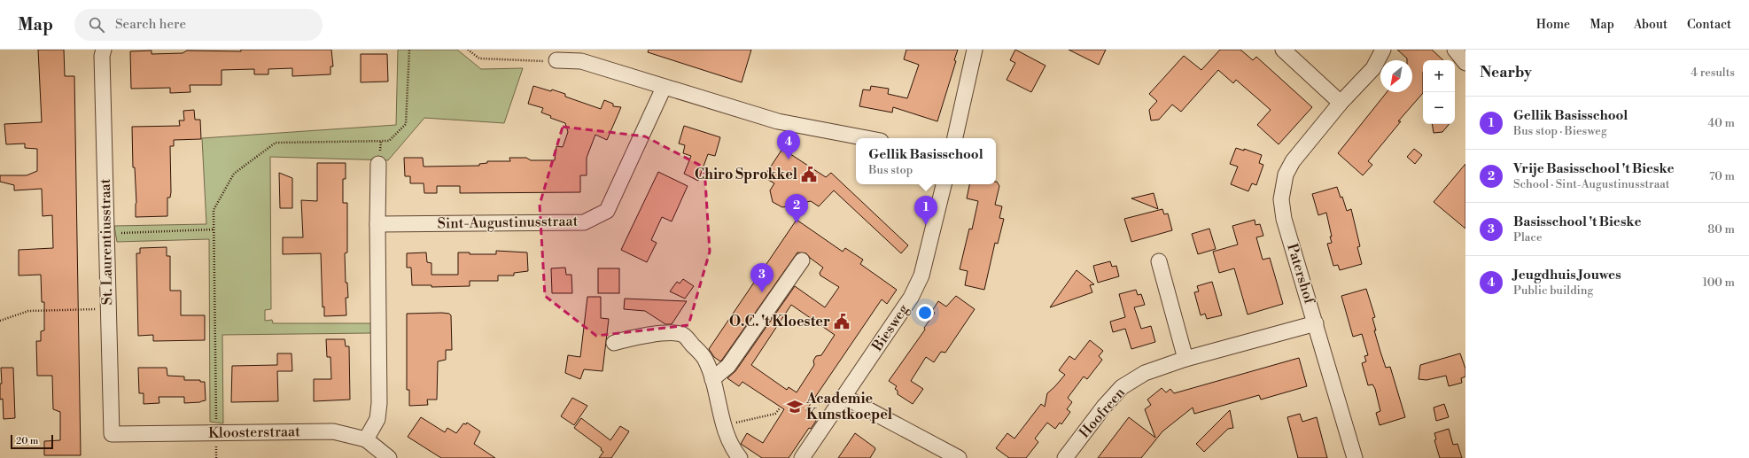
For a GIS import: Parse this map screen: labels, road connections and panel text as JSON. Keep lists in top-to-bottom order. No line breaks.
{"streets":{"street":["Sint-Augustinusstraat","St. Laurentiusstraat","Patershof","Biesweg","Hoofreen","Kloosterstraat"]},"crossings":[["St. Laurentiusstraat","Kloosterstraat"],["Patershof","Hoofreen"]],"places":{"public building":["Chiro Sprokkel","O.C. 't Kloester"],"school or university":["Academie Kunstkoepel"]},"scale_bar":"20 m","north":"bottom left","page":{"header":"Map","search":"Search here","nav":["Home","Map","About","Contact"],"heading":["Nearby","4 results"],"map_buttons":["+","−"],"list":[{"mark":"1","name":"Gellik Basisschool","note":"Bus stop · Biesweg","value":"40 m"},{"mark":"2","name":"Vrije Basisschool 't Bieske","note":"School · Sint-Augustinusstraat","value":"70 m"},{"mark":"3","name":"Basisschool 't Bieske","note":"Place","value":"80 m"},{"mark":"4","name":"Jeugdhuis Jouwes","note":"Public building","value":"100 m"}],"pins":["4","2","1","3"],"popup":["Gellik Basisschool","Bus stop"],"scale":"20 m"}}
